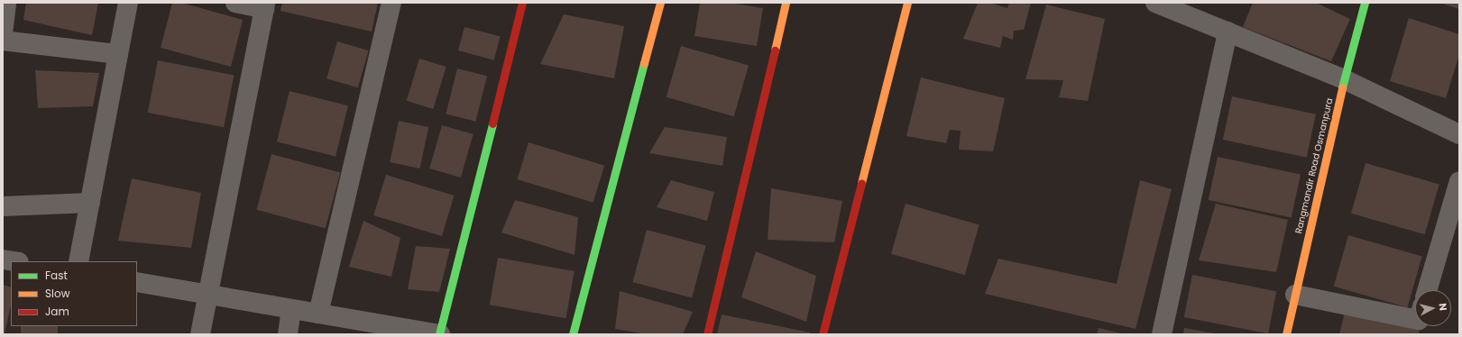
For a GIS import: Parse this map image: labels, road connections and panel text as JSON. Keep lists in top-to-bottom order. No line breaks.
{"streets":{"street":["Rangmandir Road Osmanpura"]},"legend":["Fast","Slow","Jam"],"north":"right"}
